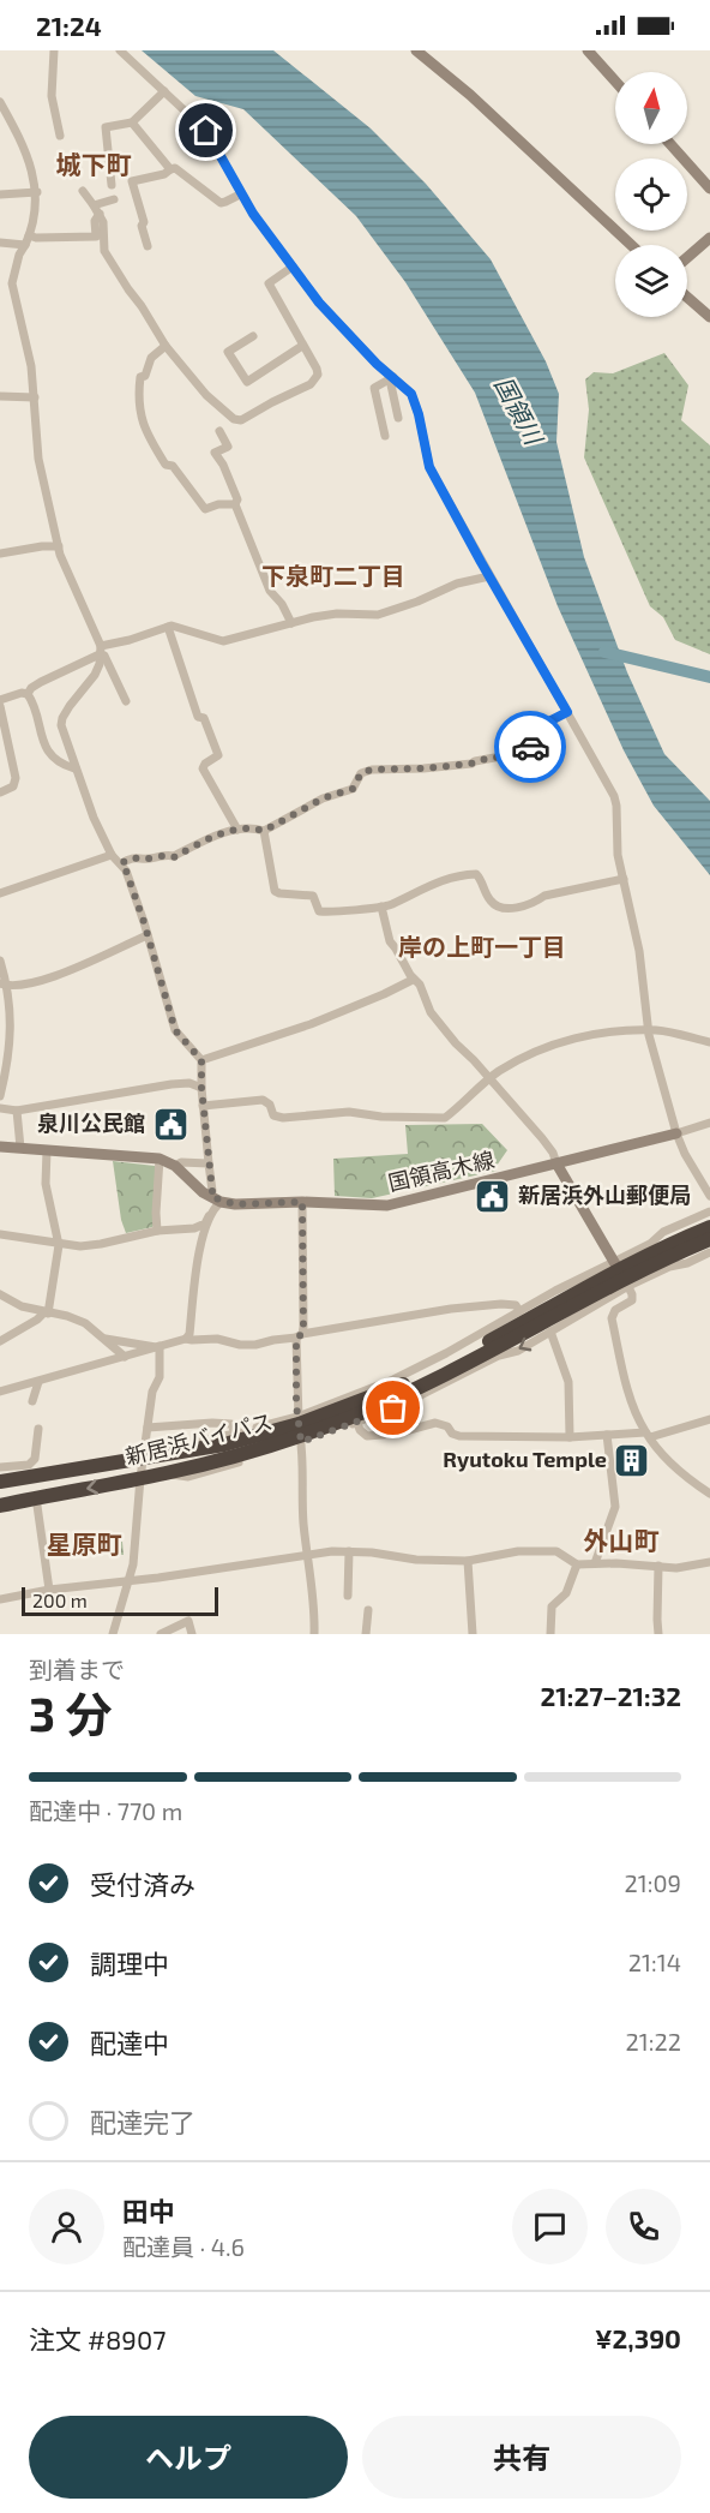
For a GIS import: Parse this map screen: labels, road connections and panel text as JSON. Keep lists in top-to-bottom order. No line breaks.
{"streets":{"highway":["新居浜バイパス"],"main road":["国領高木線"]},"districts":["城下町","下泉町二丁目","岸の上町一丁目","外山町","星原町"],"water":["国領川"],"places":{"public building":["泉川公民館","新居浜外山郵便局"],"building":["Ryutoku Temple"]},"scale_bar":"200 m","north":"top","page":{"status":"21:24","scale":"200 m","heading":["3 分","到着まで","21:27–21:32"],"panel":["田中","配達員 · 4.6","注文 #8907","¥2,390"],"bar":"配達中 · 770 m","list":[["受付済み","21:09"],["調理中","21:14"],["配達中","21:22"],"配達完了"],"buttons":["ヘルプ","共有"]}}
